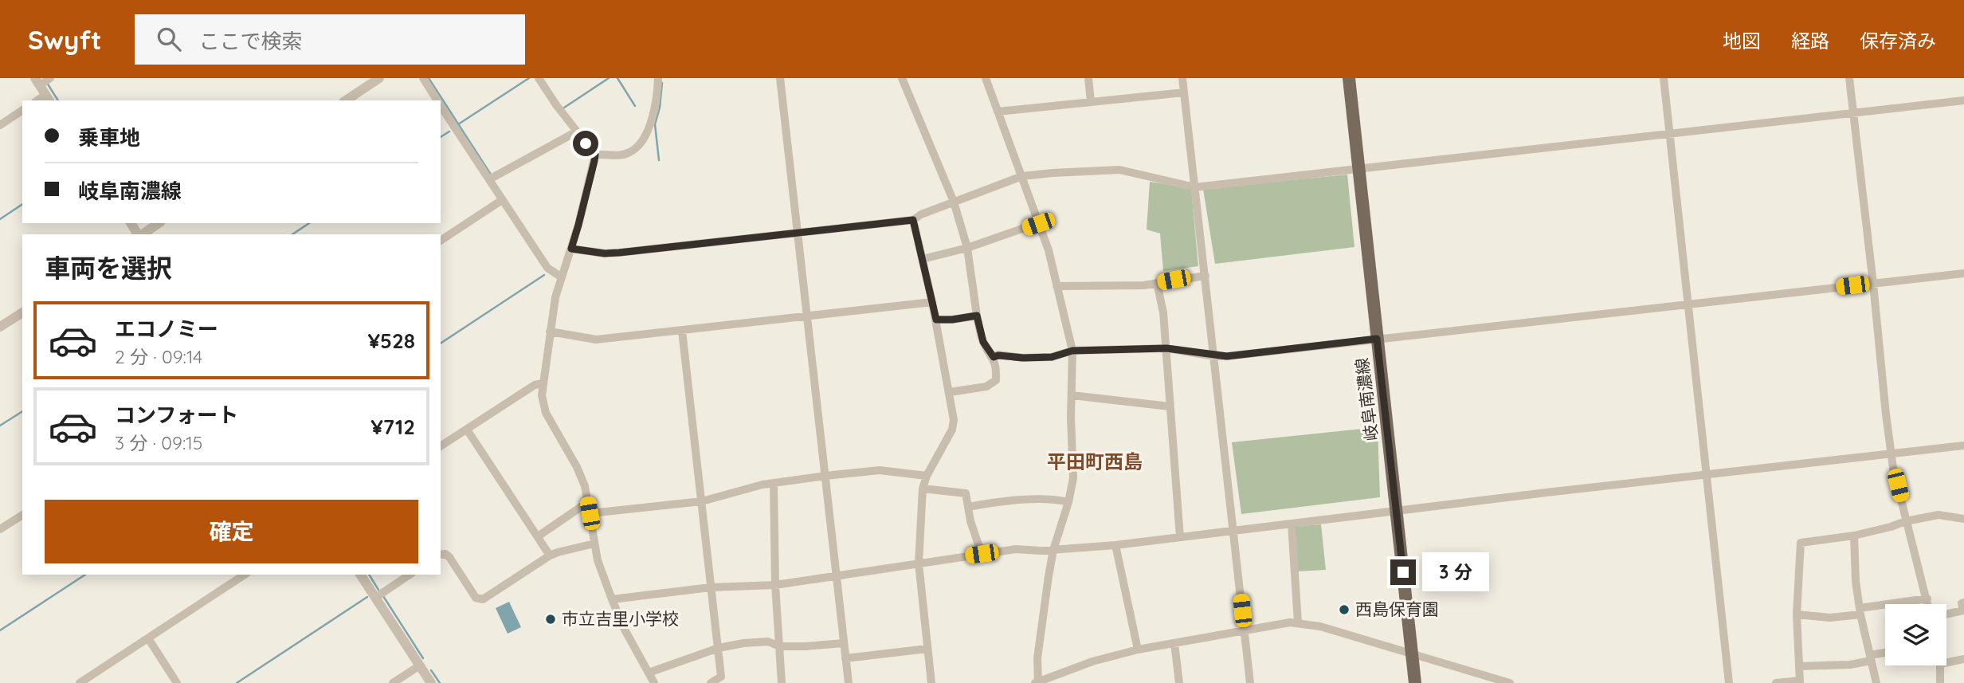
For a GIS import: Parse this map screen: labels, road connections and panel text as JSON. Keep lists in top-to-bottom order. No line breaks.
{"streets":{"main road":["岐阜南濃線"]},"districts":["平田町西島"],"places":["西島保育園","市立吉里小学校"],"page":{"header":"Swyft","search":"ここで検索","nav":["地図","経路","保存済み"],"banner":["乗車地","岐阜南濃線"],"heading":"車両を選択","list":[{"name":"エコノミー","note":"2 分 · 09:14","value":"¥528"},{"name":"コンフォート","note":"3 分 · 09:15","value":"¥712"}],"buttons":"確定","bubble":"3 分"}}
